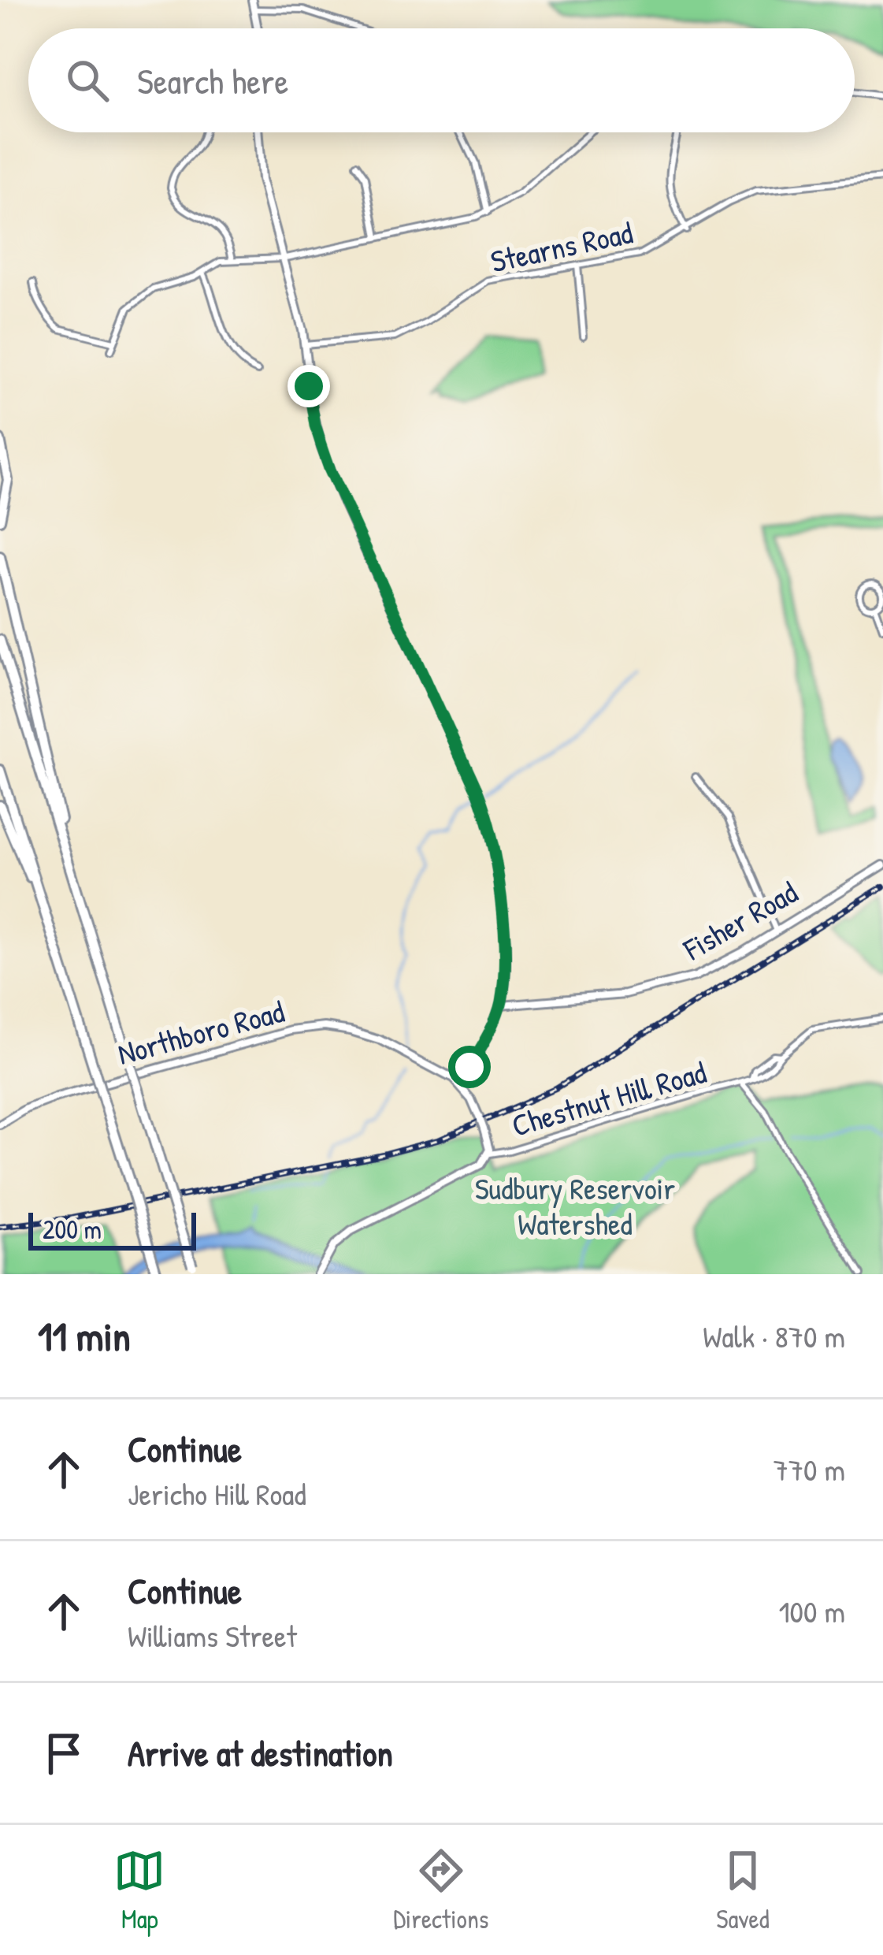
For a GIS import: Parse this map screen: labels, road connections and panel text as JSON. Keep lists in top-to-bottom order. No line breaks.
{"streets":{"street":["Stearns Road","Fisher Road","Northboro Road","Chestnut Hill Road"]},"parks":["Sudbury Reservoir Watershed"],"scale_bar":"200 m","page":{"search":"Search here","scale":"200 m","heading":["11 min","Walk · 870 m"],"list":[["Continue","Jericho Hill Road","770 m"],["Continue","Williams Street","100 m"],"Arrive at destination"],"nav":["Map","Directions","Saved"]}}
